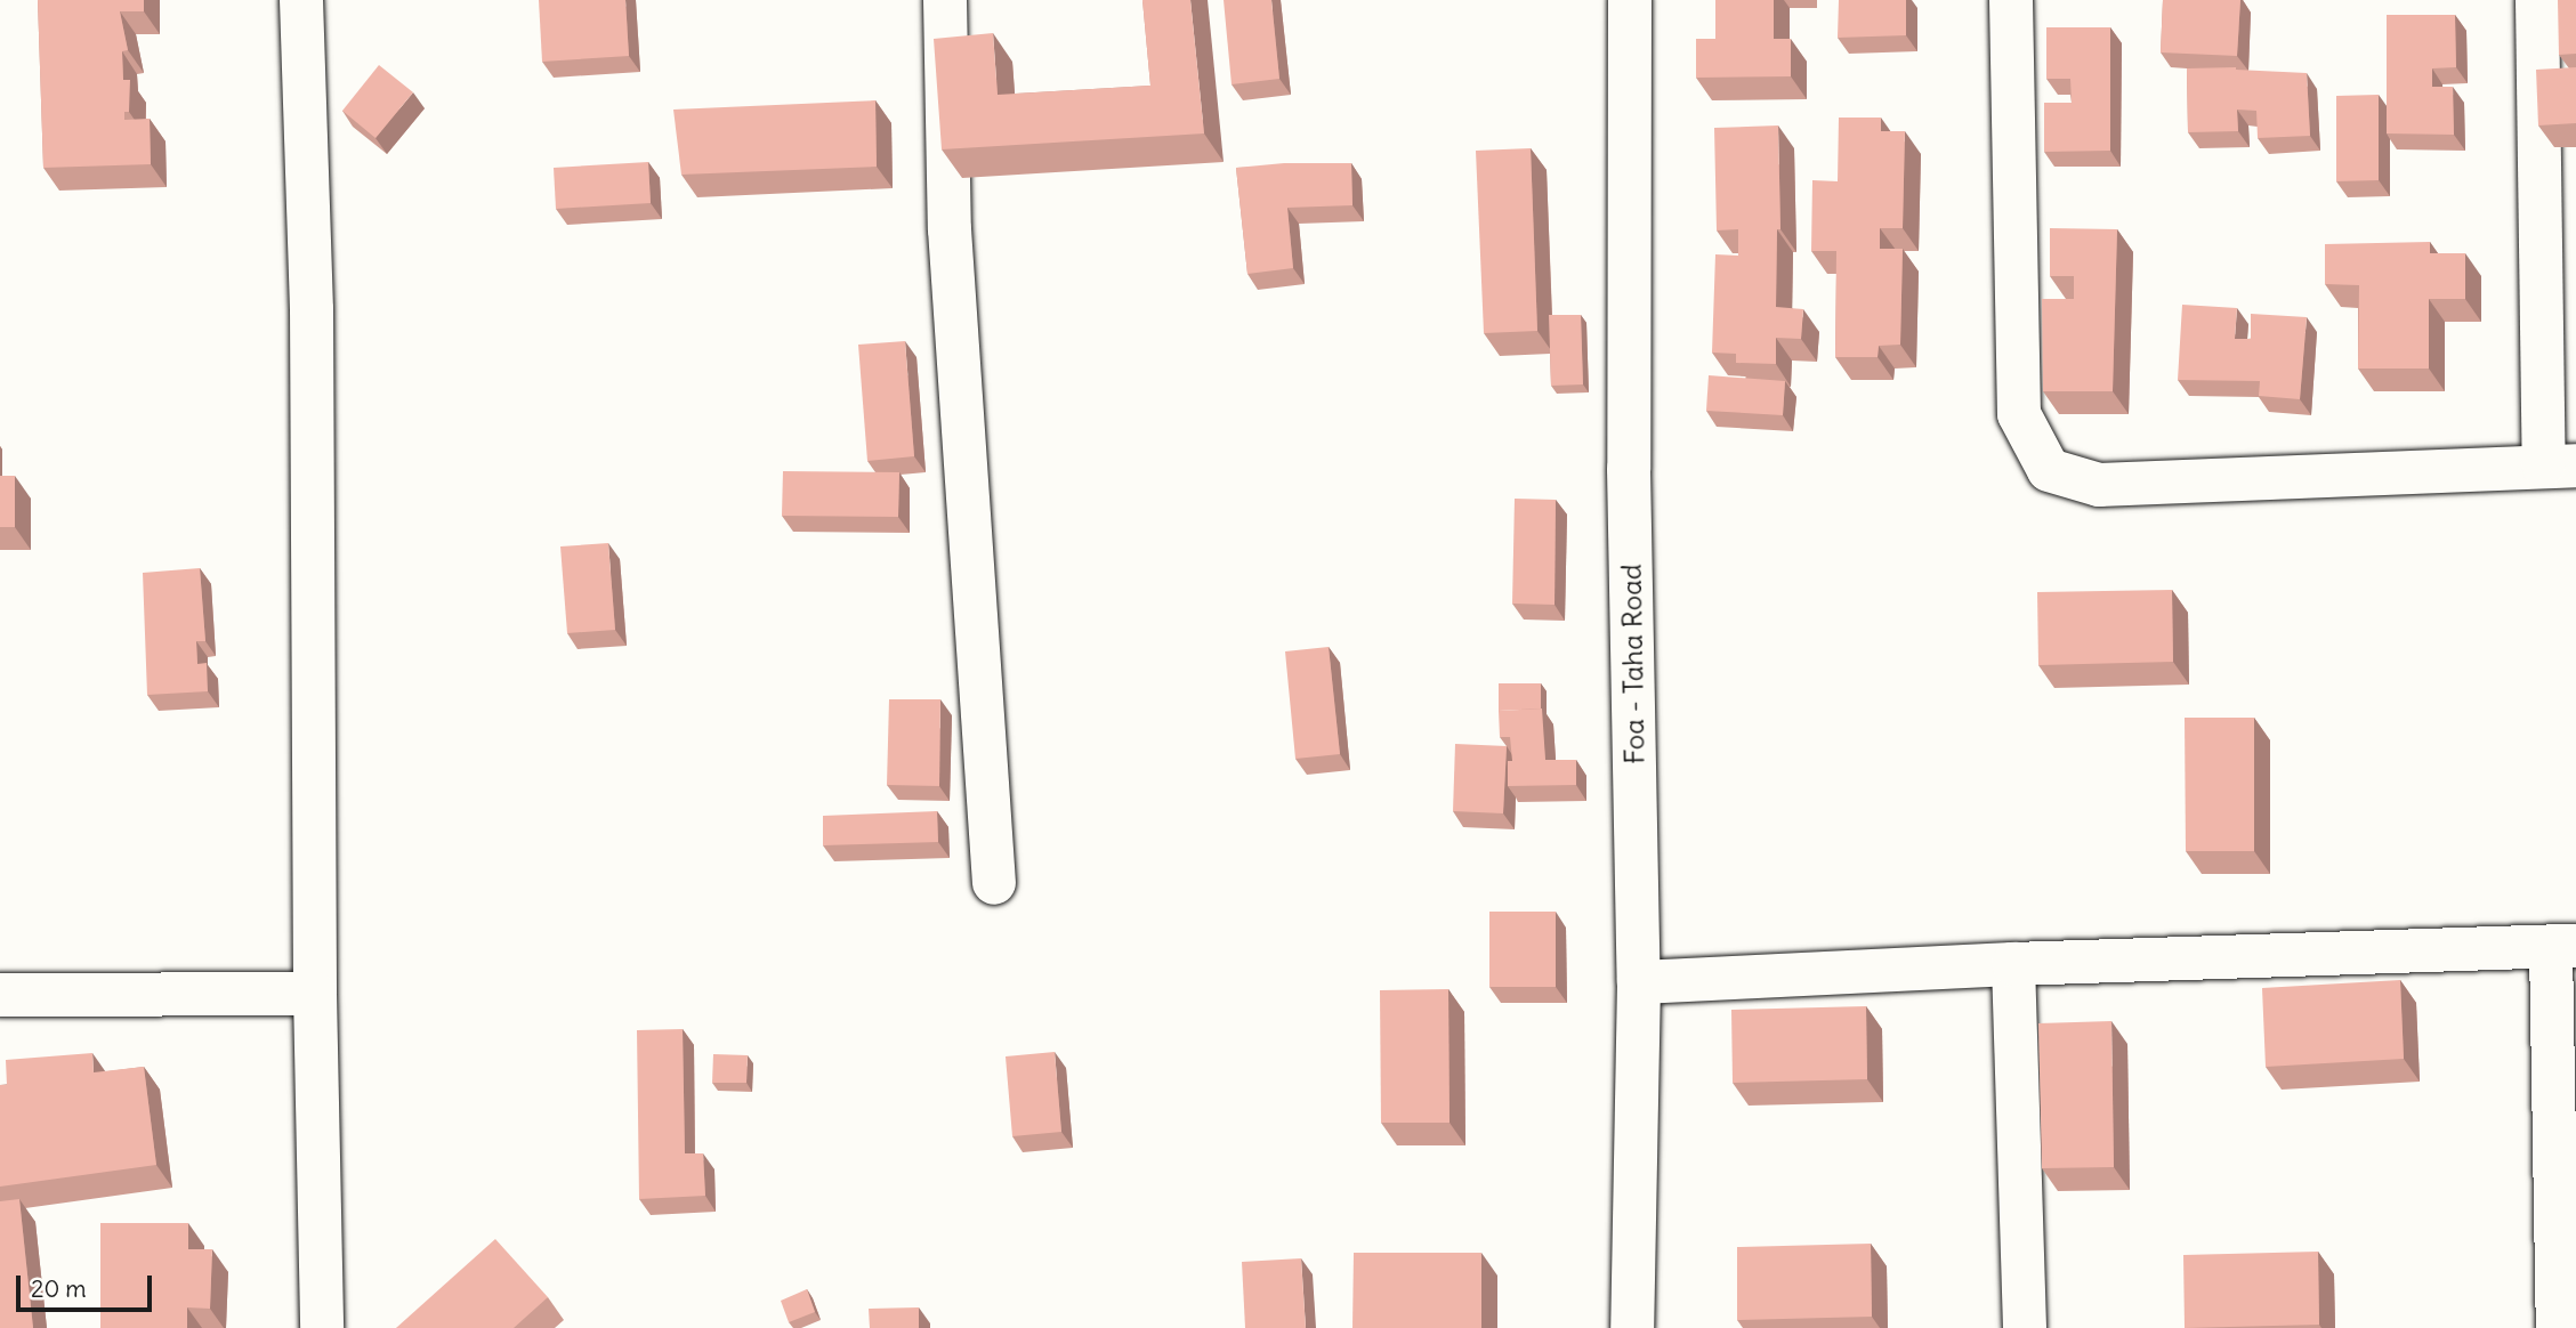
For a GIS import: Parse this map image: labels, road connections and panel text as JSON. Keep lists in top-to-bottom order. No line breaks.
{"streets":{"street":["Foa - Taha Road"]},"scale_bar":"20 m"}
